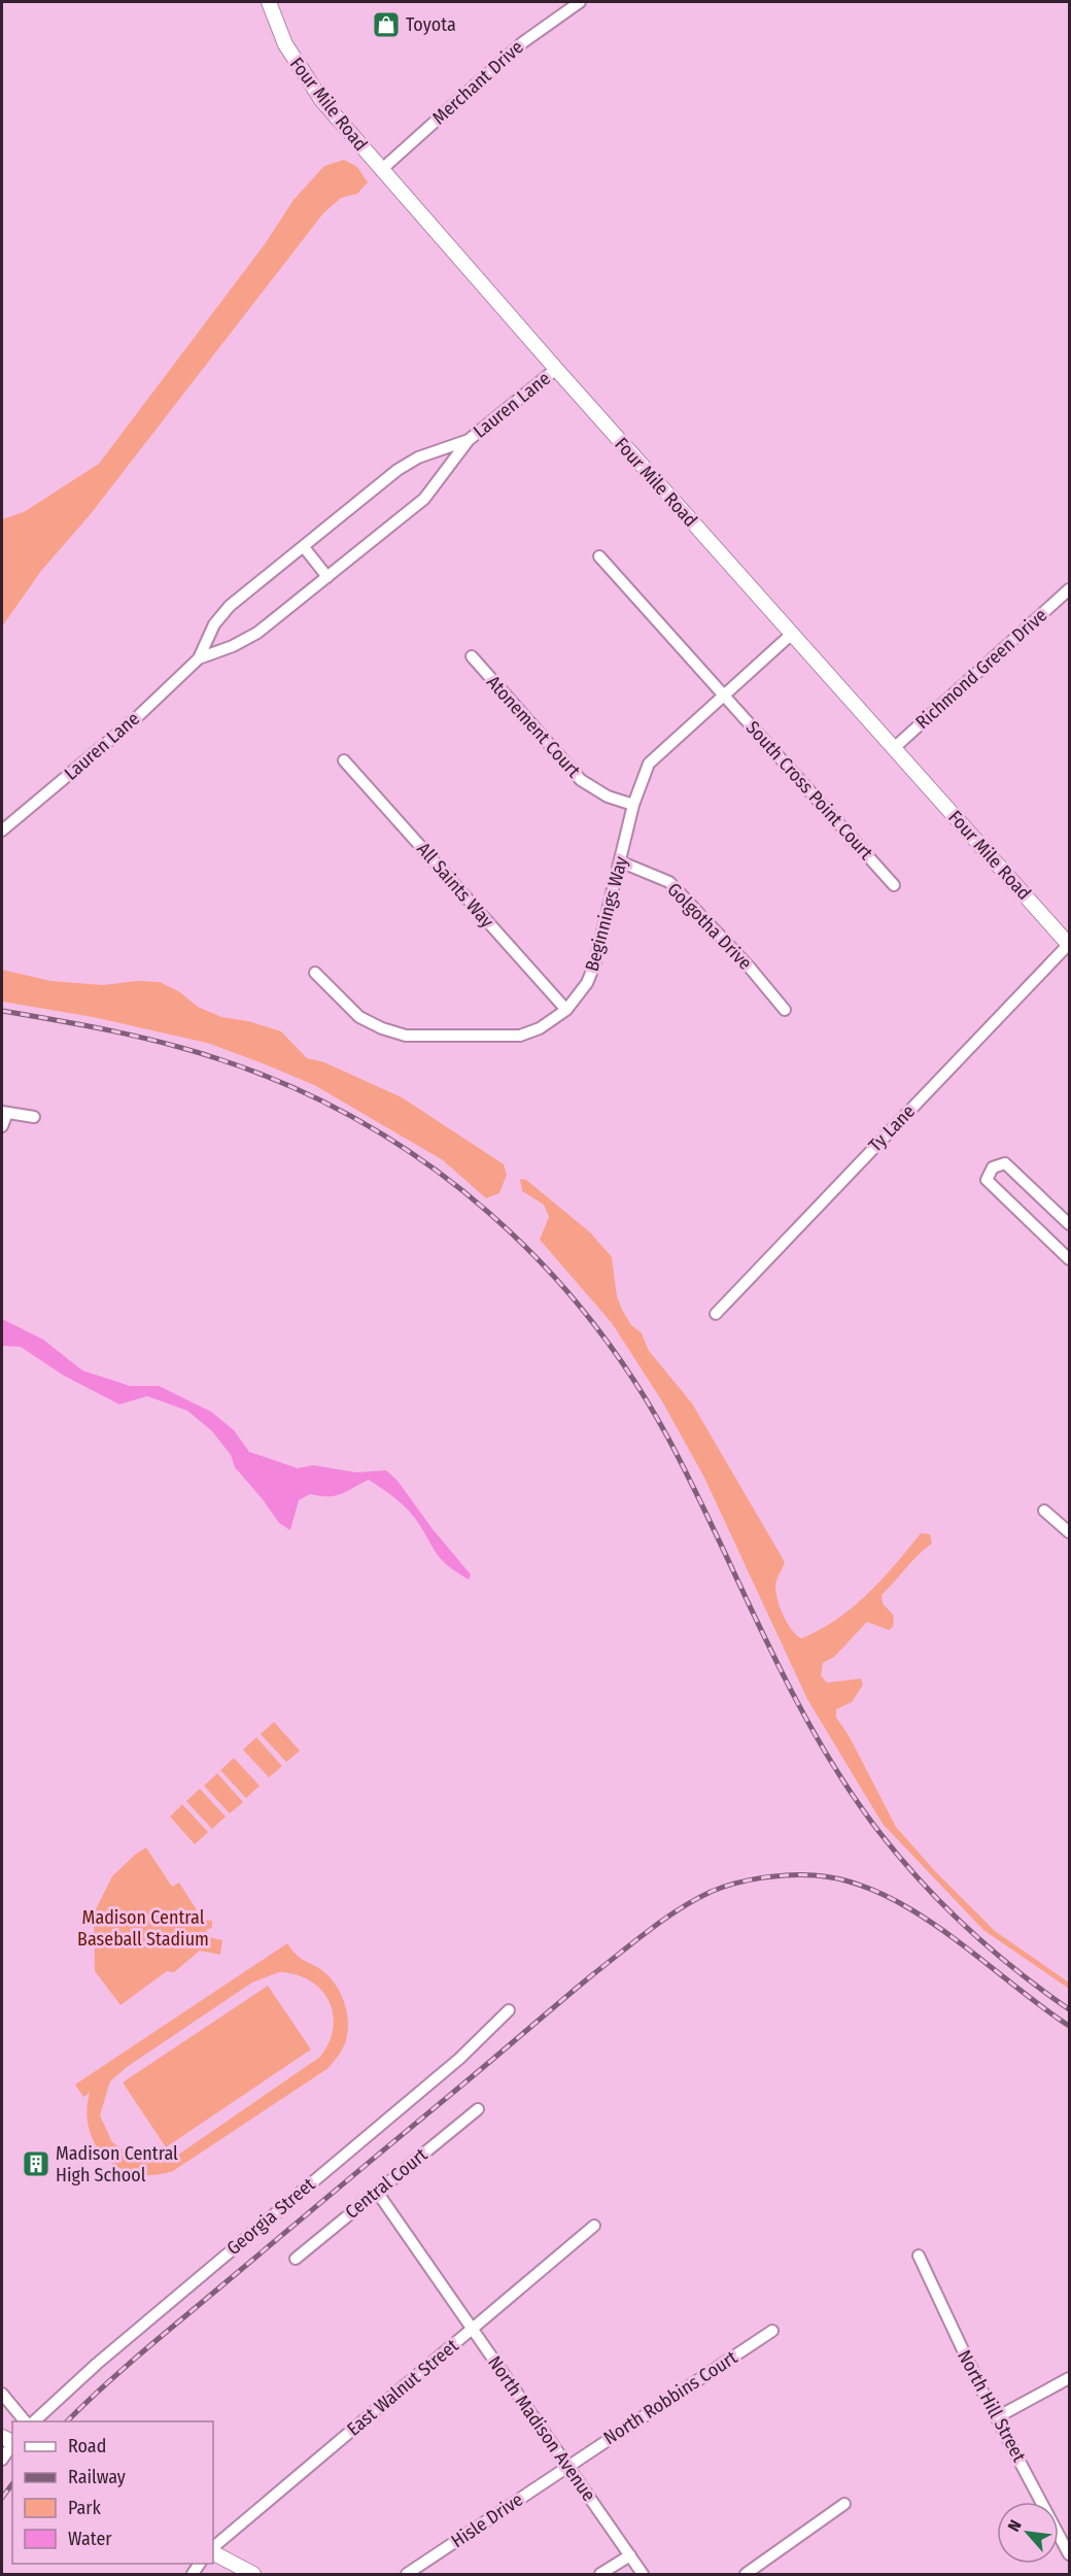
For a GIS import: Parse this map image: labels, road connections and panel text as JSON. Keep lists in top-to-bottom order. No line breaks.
{"streets":{"street":["Merchant Drive","Four Mile Road","Lauren Lane","Richmond Green Drive","Atonement Court","South Cross Point Court","All Saints Way","Beginnings Way","Golgotha Drive","Ty Lane","Central Court","Georgia Street","East Walnut Street","North Robbins Court","North Hill Street","North Madison Avenue","Hisle Drive"]},"crossings":[["Merchant Drive","Four Mile Road"],["Four Mile Road","Lauren Lane"],["Four Mile Road","Richmond Green Drive"],["Four Mile Road","Beginnings Way"],["Four Mile Road","Ty Lane"],["Atonement Court","Beginnings Way"],["South Cross Point Court","Beginnings Way"],["All Saints Way","Beginnings Way"],["Beginnings Way","Golgotha Drive"],["Central Court","North Madison Avenue"],["East Walnut Street","North Madison Avenue"],["North Robbins Court","North Madison Avenue"],["North Robbins Court","Hisle Drive"],["North Madison Avenue","Hisle Drive"]],"parks":["Madison Central Baseball Stadium"],"places":{"shop":["Toyota"],"building":["Madison Central High School"]},"legend":["Road","Railway","Park","Water"],"north":"top left"}
